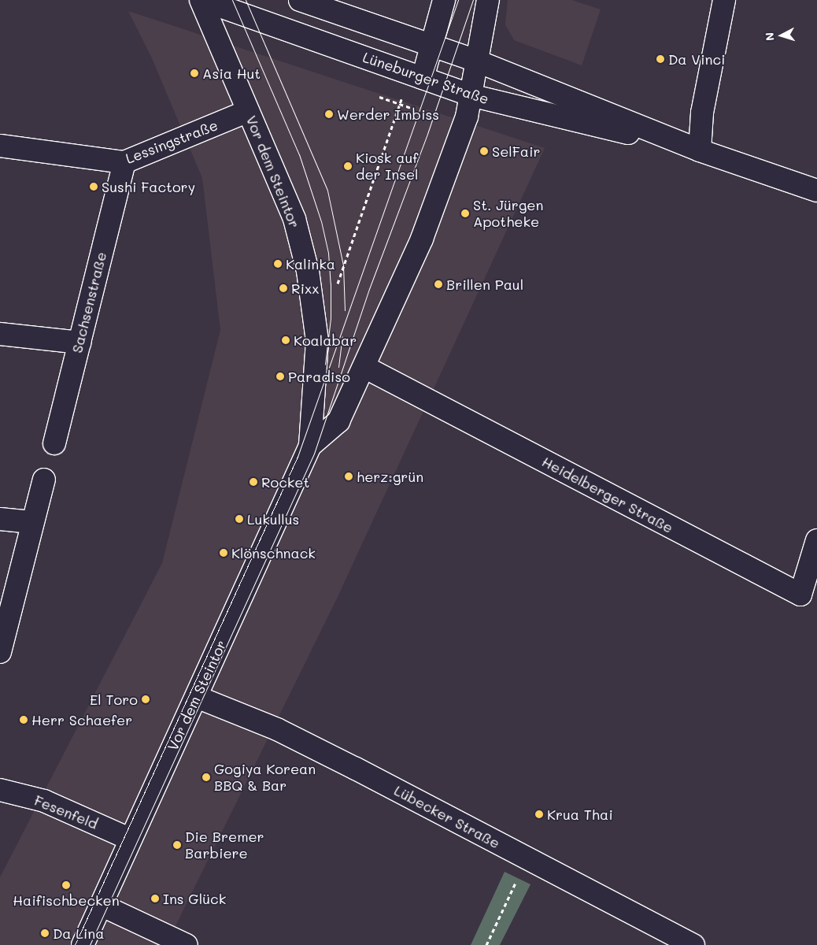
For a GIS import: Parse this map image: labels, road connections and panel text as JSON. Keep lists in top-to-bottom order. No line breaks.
{"streets":{"street":["Lüneburger Straße","Lessingstraße","Vor dem Steintor","Sachsenstraße","Heidelberger Straße","Fesenfeld","Lübecker Straße"]},"crossings":[["Lüneburger Straße","Vor dem Steintor"],["Lessingstraße","Vor dem Steintor"],["Lessingstraße","Sachsenstraße"],["Vor dem Steintor","Heidelberger Straße"],["Vor dem Steintor","Fesenfeld"],["Vor dem Steintor","Lübecker Straße"]],"places":["Da Vinci","Asia Hut","Werder Imbiss","SelFair","Kiosk auf der Insel","Sushi Factory","St. Jürgen Apotheke","Kalinka","Brillen Paul","Rixx","Koalabar","Paradiso","herz:grün","Rocket","Lukullus","Klönschnack","El Toro","Herr Schaefer","Gogiya Korean BBQ & Bar","Krua Thai","Die Bremer Barbiere","Haifischbecken","Ins Glück","Da Lina"],"north":"left"}
